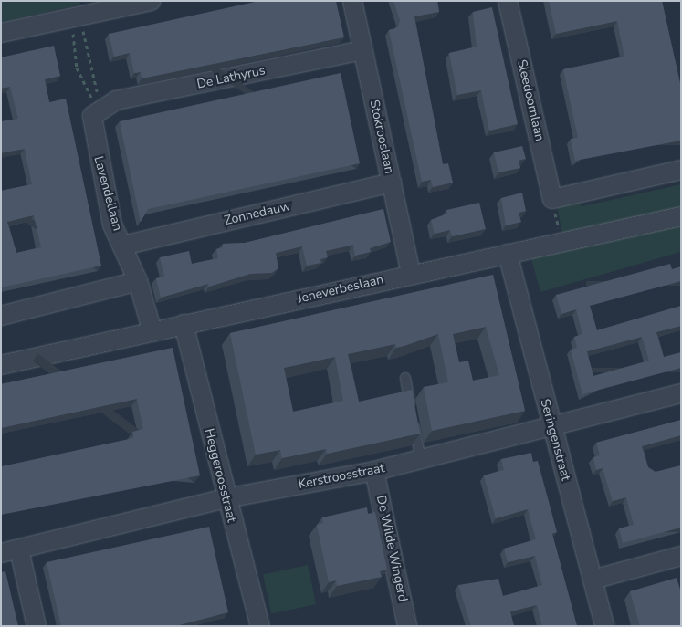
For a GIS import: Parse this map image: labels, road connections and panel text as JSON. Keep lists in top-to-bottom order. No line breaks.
{"streets":{"street":["De Lathyrus","Sleedoornlaan","Stokrooslaan","Lavendellaan","Zonnedauw","Jeneverbeslaan","Seringenstraat","Heggeroosstraat","Kerstroosstraat","De Wilde Wingerd"]},"crossings":[["De Lathyrus","Stokrooslaan"],["De Lathyrus","Lavendellaan"],["Stokrooslaan","Zonnedauw"],["Stokrooslaan","Jeneverbeslaan"],["Lavendellaan","Zonnedauw"],["Lavendellaan","Jeneverbeslaan"],["Jeneverbeslaan","Seringenstraat"],["Jeneverbeslaan","Heggeroosstraat"],["Seringenstraat","Kerstroosstraat"],["Heggeroosstraat","Kerstroosstraat"],["Kerstroosstraat","De Wilde Wingerd"]]}
